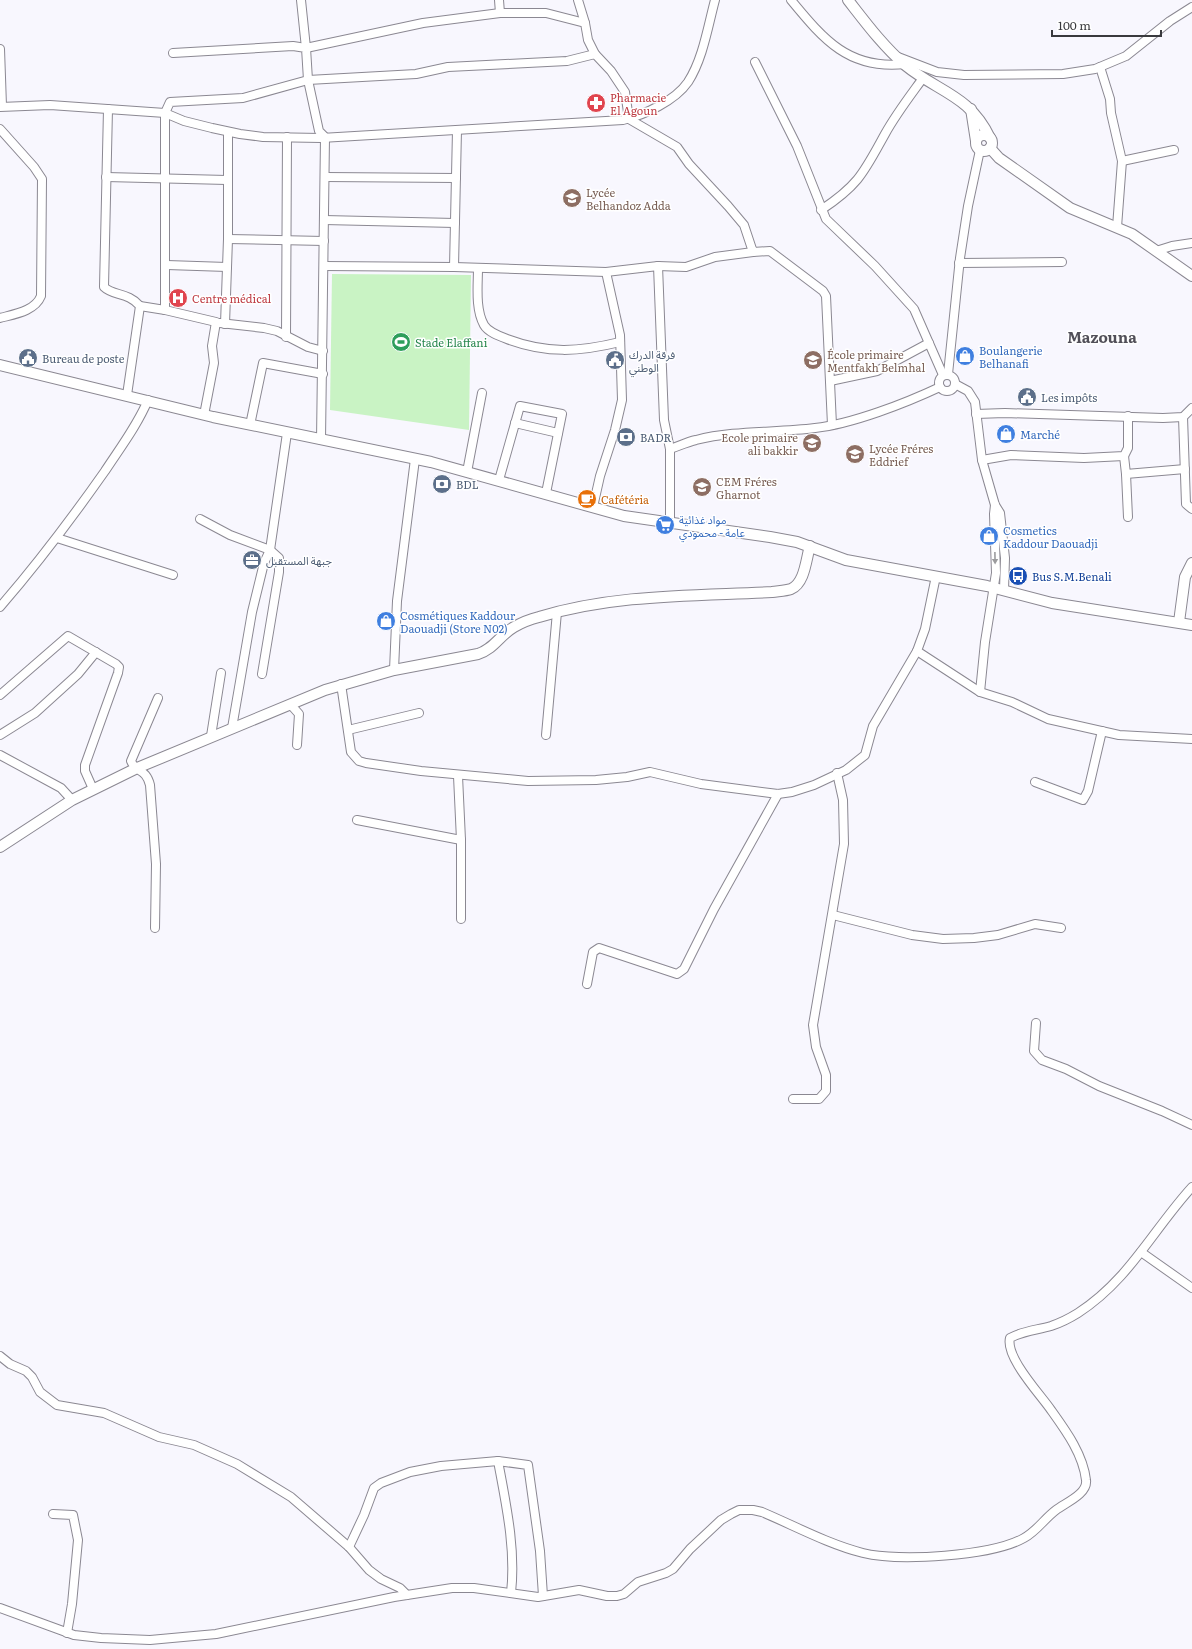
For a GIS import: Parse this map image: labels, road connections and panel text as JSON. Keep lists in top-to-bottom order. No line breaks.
{"districts":["Mazouna"],"places":{"pharmacy":["Pharmacie El Agoun"],"school or university":["Lycée Belhandoz Adda","École primaire Mentfakh Belmhal","Ecole primaire ali bakkir","Lycée Fréres Eddrief","CEM Fréres Gharnot"],"hospital":["Centre médical"],"sports":["Stade Elaffani"],"shop":["Boulangerie Belhanafi","Marché","Cosmetics Kaddour Daouadji","Cosmétiques Kaddour Daouadji (Store N02)"],"public building":["Bureau de poste","فرقة الدرك الوطني","Les impôts"],"bank":["BADR","BDL"],"cafe":["Cafétéria"],"supermarket":["مواد غذائية عامة - محمودي"],"office":["جبهة المستقبل"],"bus stop":["Bus S.M.Benali"]},"scale_bar":"100 m"}
